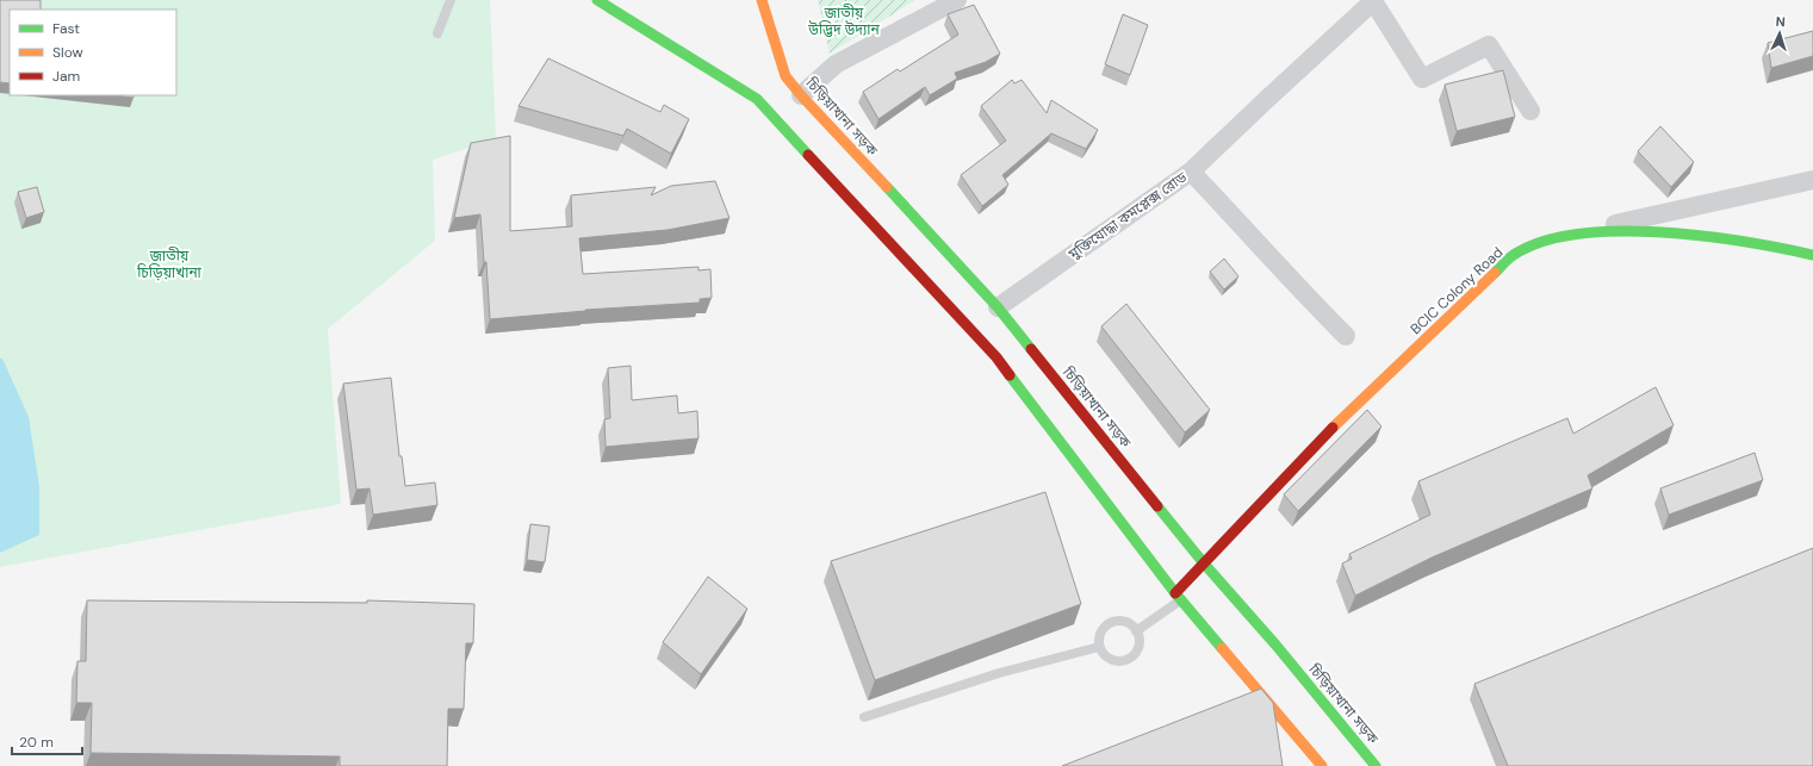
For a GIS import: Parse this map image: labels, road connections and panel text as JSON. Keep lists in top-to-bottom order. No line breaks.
{"streets":{"main road":["চিড়িয়াখানা সড়ক","BCIC Colony Road"],"street":["মুক্তিযোদ্ধা কমপ্লেক্স রোড"]},"crossings":[["চিড়িয়াখানা সড়ক","মুক্তিযোদ্ধা কমপ্লেক্স রোড"],["চিড়িয়াখানা সড়ক","BCIC Colony Road"]],"parks":["জাতীয় উদ্ভিদ উদ্যান","জাতীয় চিড়িয়াখানা"],"legend":["Fast","Slow","Jam"],"scale_bar":"20 m","north":"top"}
